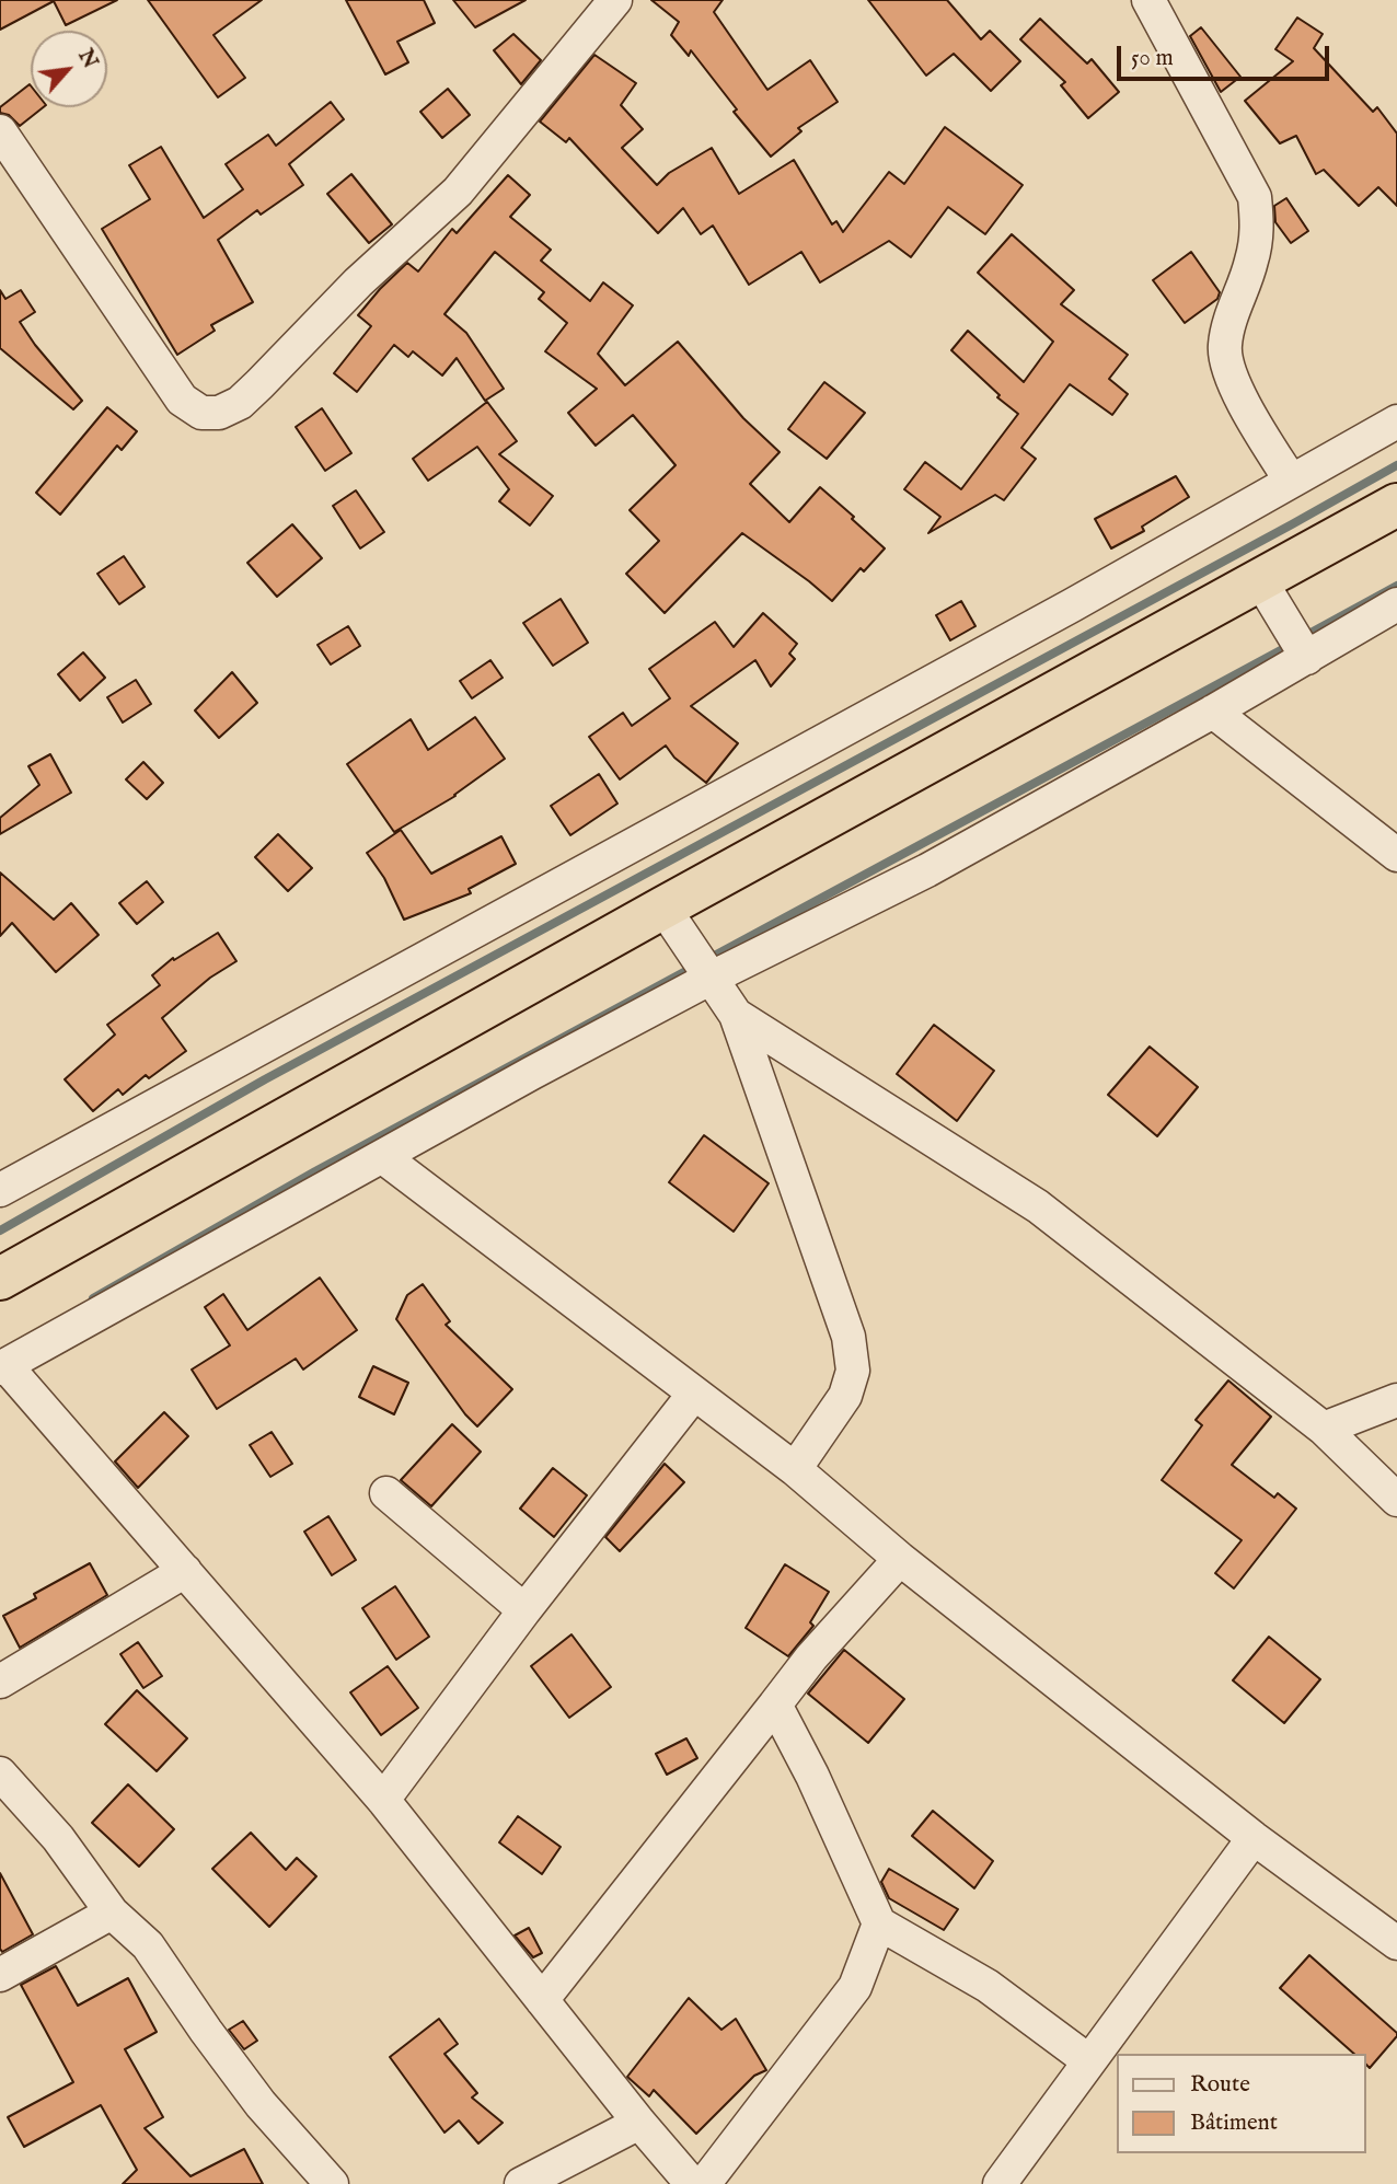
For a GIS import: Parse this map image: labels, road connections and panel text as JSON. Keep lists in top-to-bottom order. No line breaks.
{"legend":["Route","Bâtiment"],"scale_bar":"50 m","north":"top right"}
